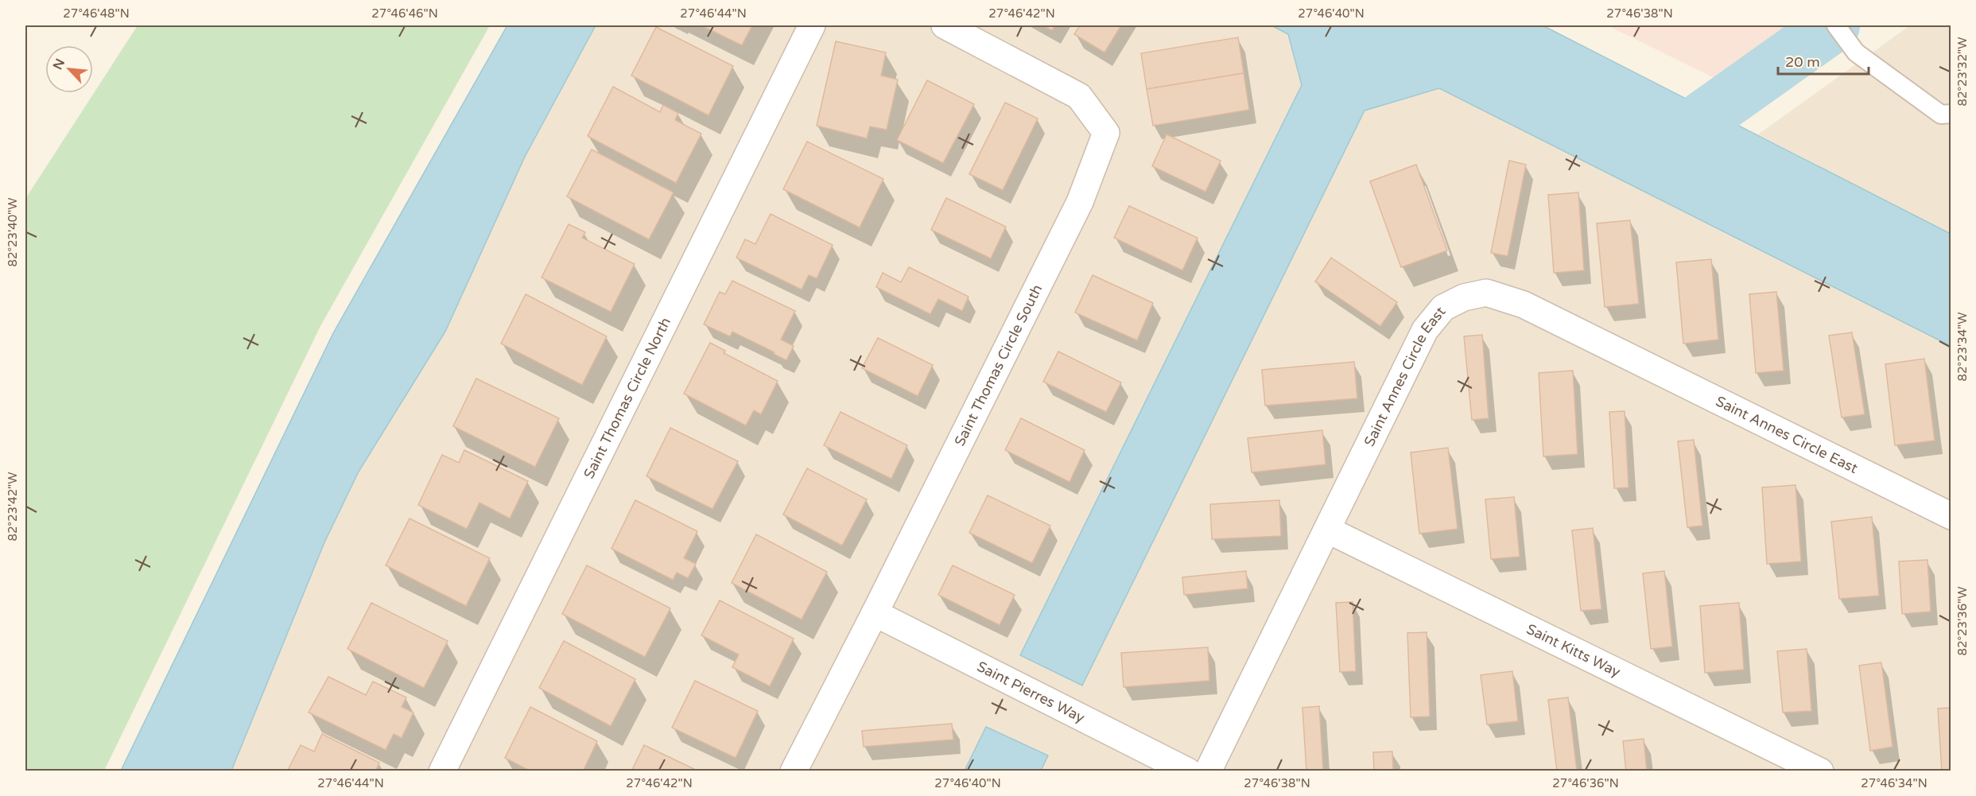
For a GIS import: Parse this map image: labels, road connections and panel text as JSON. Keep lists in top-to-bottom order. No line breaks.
{"streets":{"street":["Saint Thomas Circle South","Saint Annes Circle East","Saint Thomas Circle North","Saint Kitts Way","Saint Pierres Way"]},"crossings":[["Saint Thomas Circle South","Saint Pierres Way"],["Saint Annes Circle East","Saint Kitts Way"]],"scale_bar":"20 m","north":"top left","coordinates":["27°46'48\"N","27°46'46\"N","27°46'44\"N","27°46'42\"N","27°46'40\"N","27°46'38\"N","82°23'32\"W","82°23'40\"W","82°23'34\"W","82°23'42\"W","82°23'36\"W","27°46'36\"N","27°46'34\"N"]}
